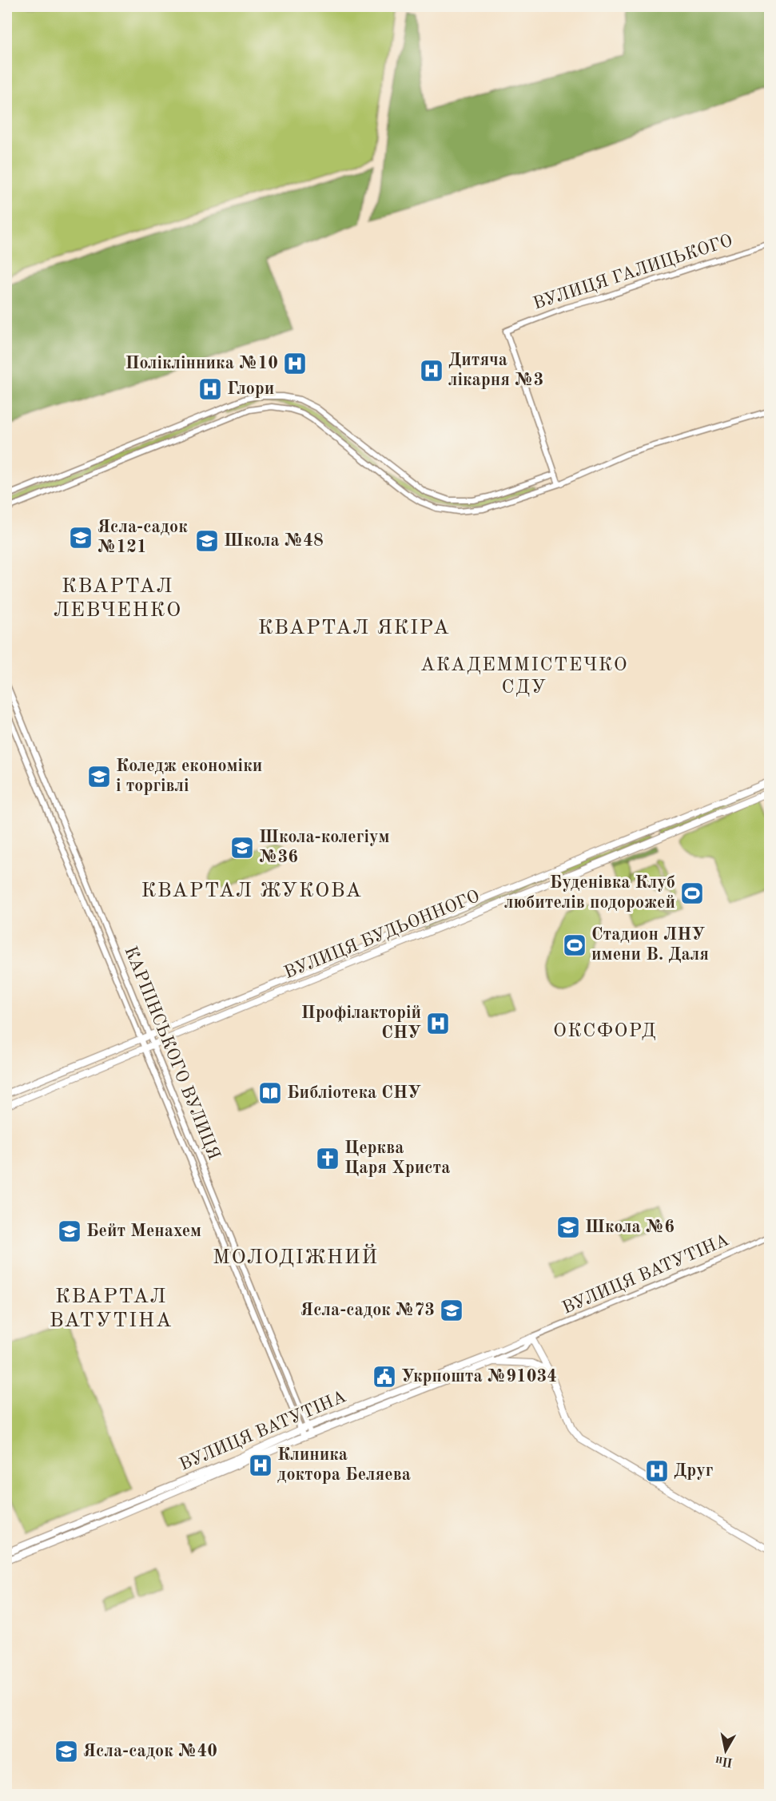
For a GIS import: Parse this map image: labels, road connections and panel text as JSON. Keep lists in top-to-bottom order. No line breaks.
{"streets":{"main road":["ВУЛИЦЯ БУДЬОННОГО","ВУЛИЦЯ ВАТУТІНА"],"street":["ВУЛИЦЯ ГАЛИЦЬКОГО","КАРПІНСЬКОГО ВУЛИЦЯ"]},"crossings":[["ВУЛИЦЯ БУДЬОННОГО","КАРПІНСЬКОГО ВУЛИЦЯ"],["КАРПІНСЬКОГО ВУЛИЦЯ","ВУЛИЦЯ ВАТУТІНА"]],"districts":["КВАРТАЛ ЛЕВЧЕНКО","КВАРТАЛ ЯКІРА","АКАДЕММІСТЕЧКО СДУ","КВАРТАЛ ЖУКОВА","ОКСФОРД","МОЛОДІЖНИЙ","КВАРТАЛ ВАТУТІНА"],"places":{"hospital":["Поліклінника №10","Дитяча лікарня №3","Глори","Профілакторій СНУ","Клиника доктора Беляева","Друг"],"school or university":["Ясла-садок №121","Школа №48","Коледж економіки і торгівлі","Школа-колегіум №36","Школа №6","Бейт Менахем","Ясла-садок №73","Ясла-садок №40"],"sports":["Буденівка Клуб любителів подорожей","Стадион ЛНУ имени В. Даля"],"library":["Библіотека СНУ"],"church":["Церква Царя Христа"],"public building":["Укрпошта №91034"]},"north":"bottom"}
